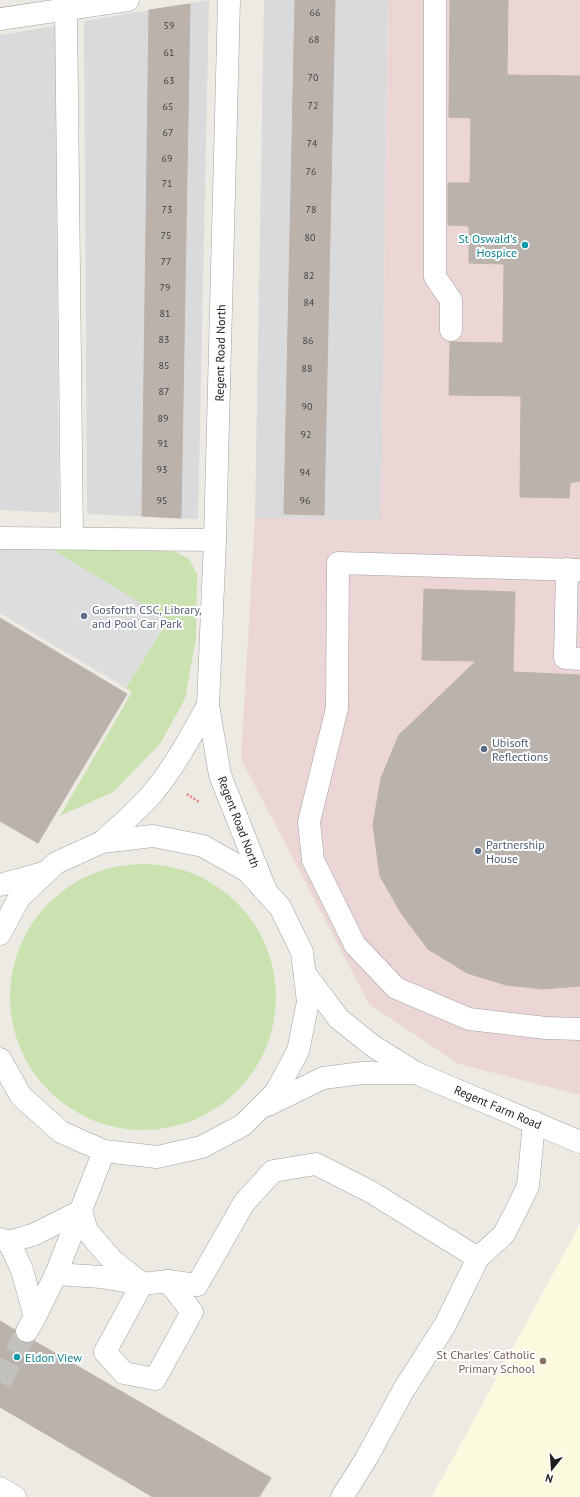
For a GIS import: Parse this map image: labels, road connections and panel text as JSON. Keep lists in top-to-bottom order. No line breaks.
{"streets":{"street":["Regent Road North","Regent Farm Road"]},"crossings":[["Regent Road North","Regent Farm Road"]],"places":["St Oswald's Hospice","Gosforth CSC, Library, and Pool Car Park","Ubisoft Reflections","Partnership House","Eldon View","St Charles' Catholic Primary School"],"house_numbers":["66","59","68","61","70","63","72","65","67","74","69","76","71","73","78","75","80","77","82","79","84","81","83","86","85","88","87","90","89","92","91","93","94","95","96"],"north":"bottom"}
